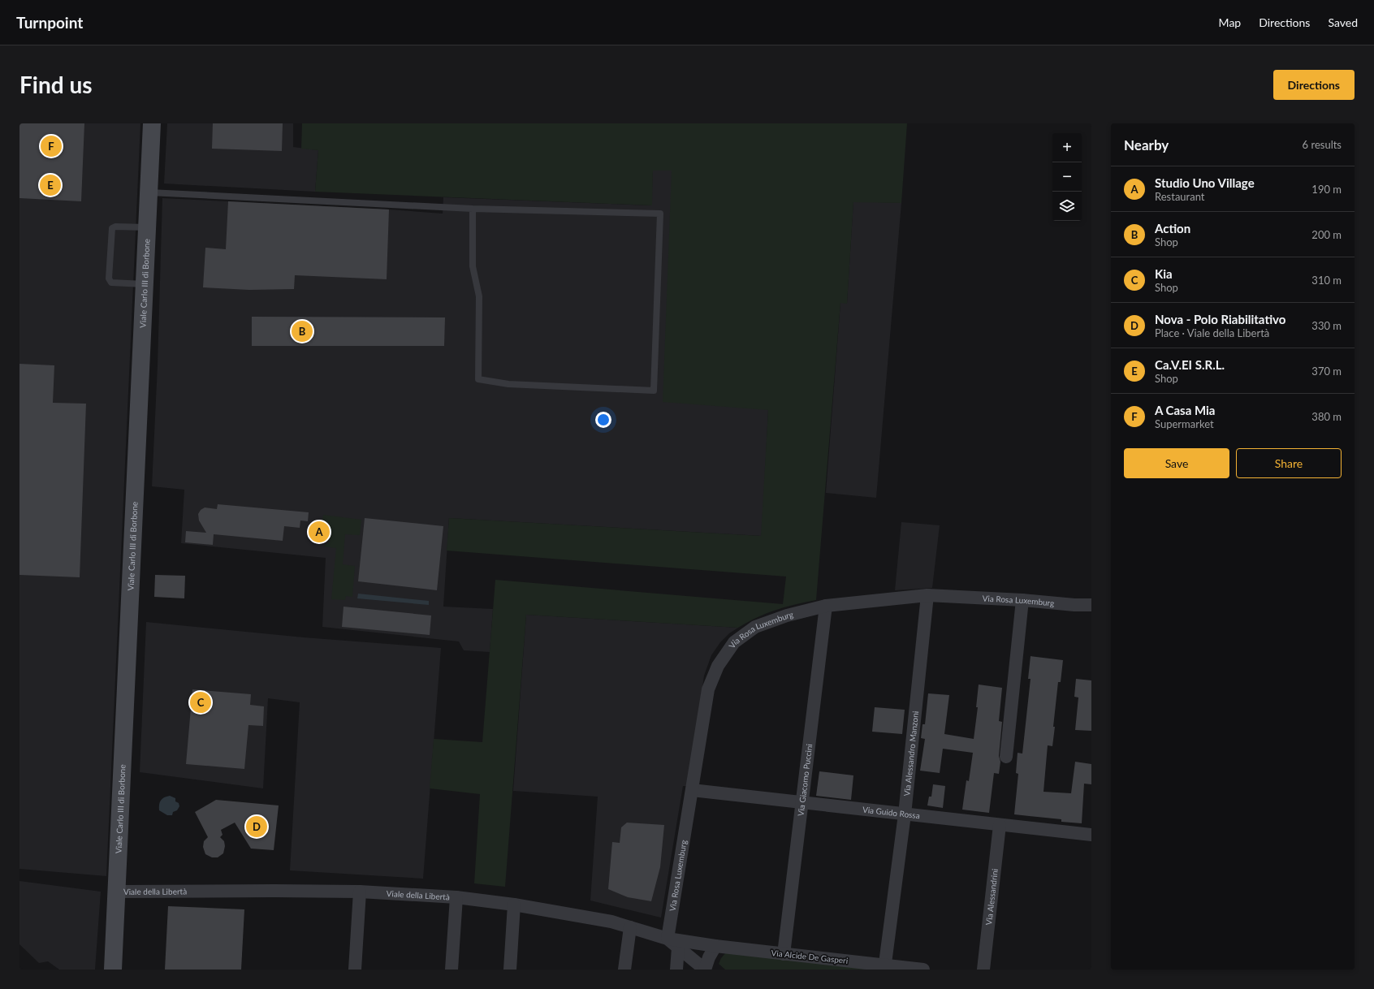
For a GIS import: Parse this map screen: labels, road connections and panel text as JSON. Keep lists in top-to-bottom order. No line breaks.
{"streets":{"main road":["Viale Carlo III di Borbone"],"street":["Via Rosa Luxemburg","Via Alessandro Manzoni","Via Giacomo Puccini","Via Guido Rossa","Viale della Libertà","Via Alessandrini","Via Alcide De Gasperi"]},"crossings":[["Viale Carlo III di Borbone","Viale della Libertà"],["Via Rosa Luxemburg","Via Alessandro Manzoni"],["Via Rosa Luxemburg","Via Giacomo Puccini"],["Via Rosa Luxemburg","Via Guido Rossa"],["Via Rosa Luxemburg","Viale della Libertà"],["Via Rosa Luxemburg","Via Alcide De Gasperi"],["Via Alessandro Manzoni","Via Guido Rossa"],["Via Alessandro Manzoni","Via Alcide De Gasperi"],["Via Giacomo Puccini","Via Guido Rossa"],["Via Giacomo Puccini","Via Alcide De Gasperi"],["Via Guido Rossa","Via Alessandrini"],["Viale della Libertà","Via Alcide De Gasperi"]],"page":{"header":"Turnpoint","nav":["Map","Directions","Saved"],"buttons":["Directions",["Save","Share"]],"title":"Find us","heading":["Nearby","6 results"],"map_buttons":["+","−"],"pins":["F","E","B","A","C","D"],"list":[{"mark":"A","name":"Studio Uno Village","note":"Restaurant","value":"190 m"},{"mark":"B","name":"Action","note":"Shop","value":"200 m"},{"mark":"C","name":"Kia","note":"Shop","value":"310 m"},{"mark":"D","name":"Nova - Polo Riabilitativo","note":"Place · Viale della Libertà","value":"330 m"},{"mark":"E","name":"Ca.V.EI S.R.L.","note":"Shop","value":"370 m"},{"mark":"F","name":"A Casa Mia","note":"Supermarket","value":"380 m"}]}}
